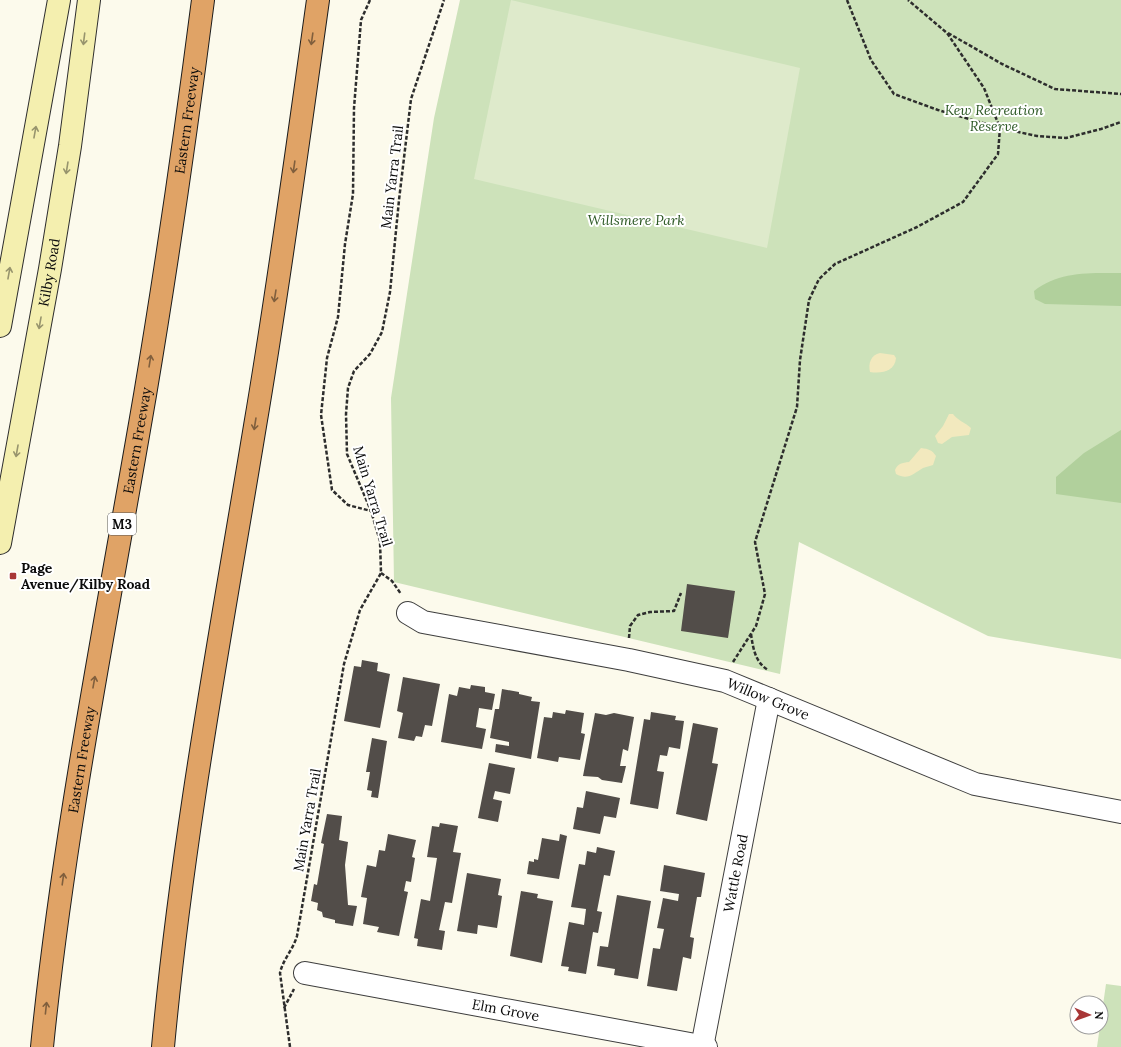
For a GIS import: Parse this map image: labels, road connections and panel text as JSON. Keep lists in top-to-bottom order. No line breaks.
{"streets":{"highway":["Eastern Freeway","M3"],"street":["Kilby Road","Willow Grove","Wattle Road","Elm Grove"],"path":["Main Yarra Trail"]},"crossings":[["Willow Grove","Wattle Road"],["Wattle Road","Elm Grove"]],"parks":["Kew Recreation Reserve","Willsmere Park"],"places":{"transit":["Page Avenue/Kilby Road"]},"north":"right"}
